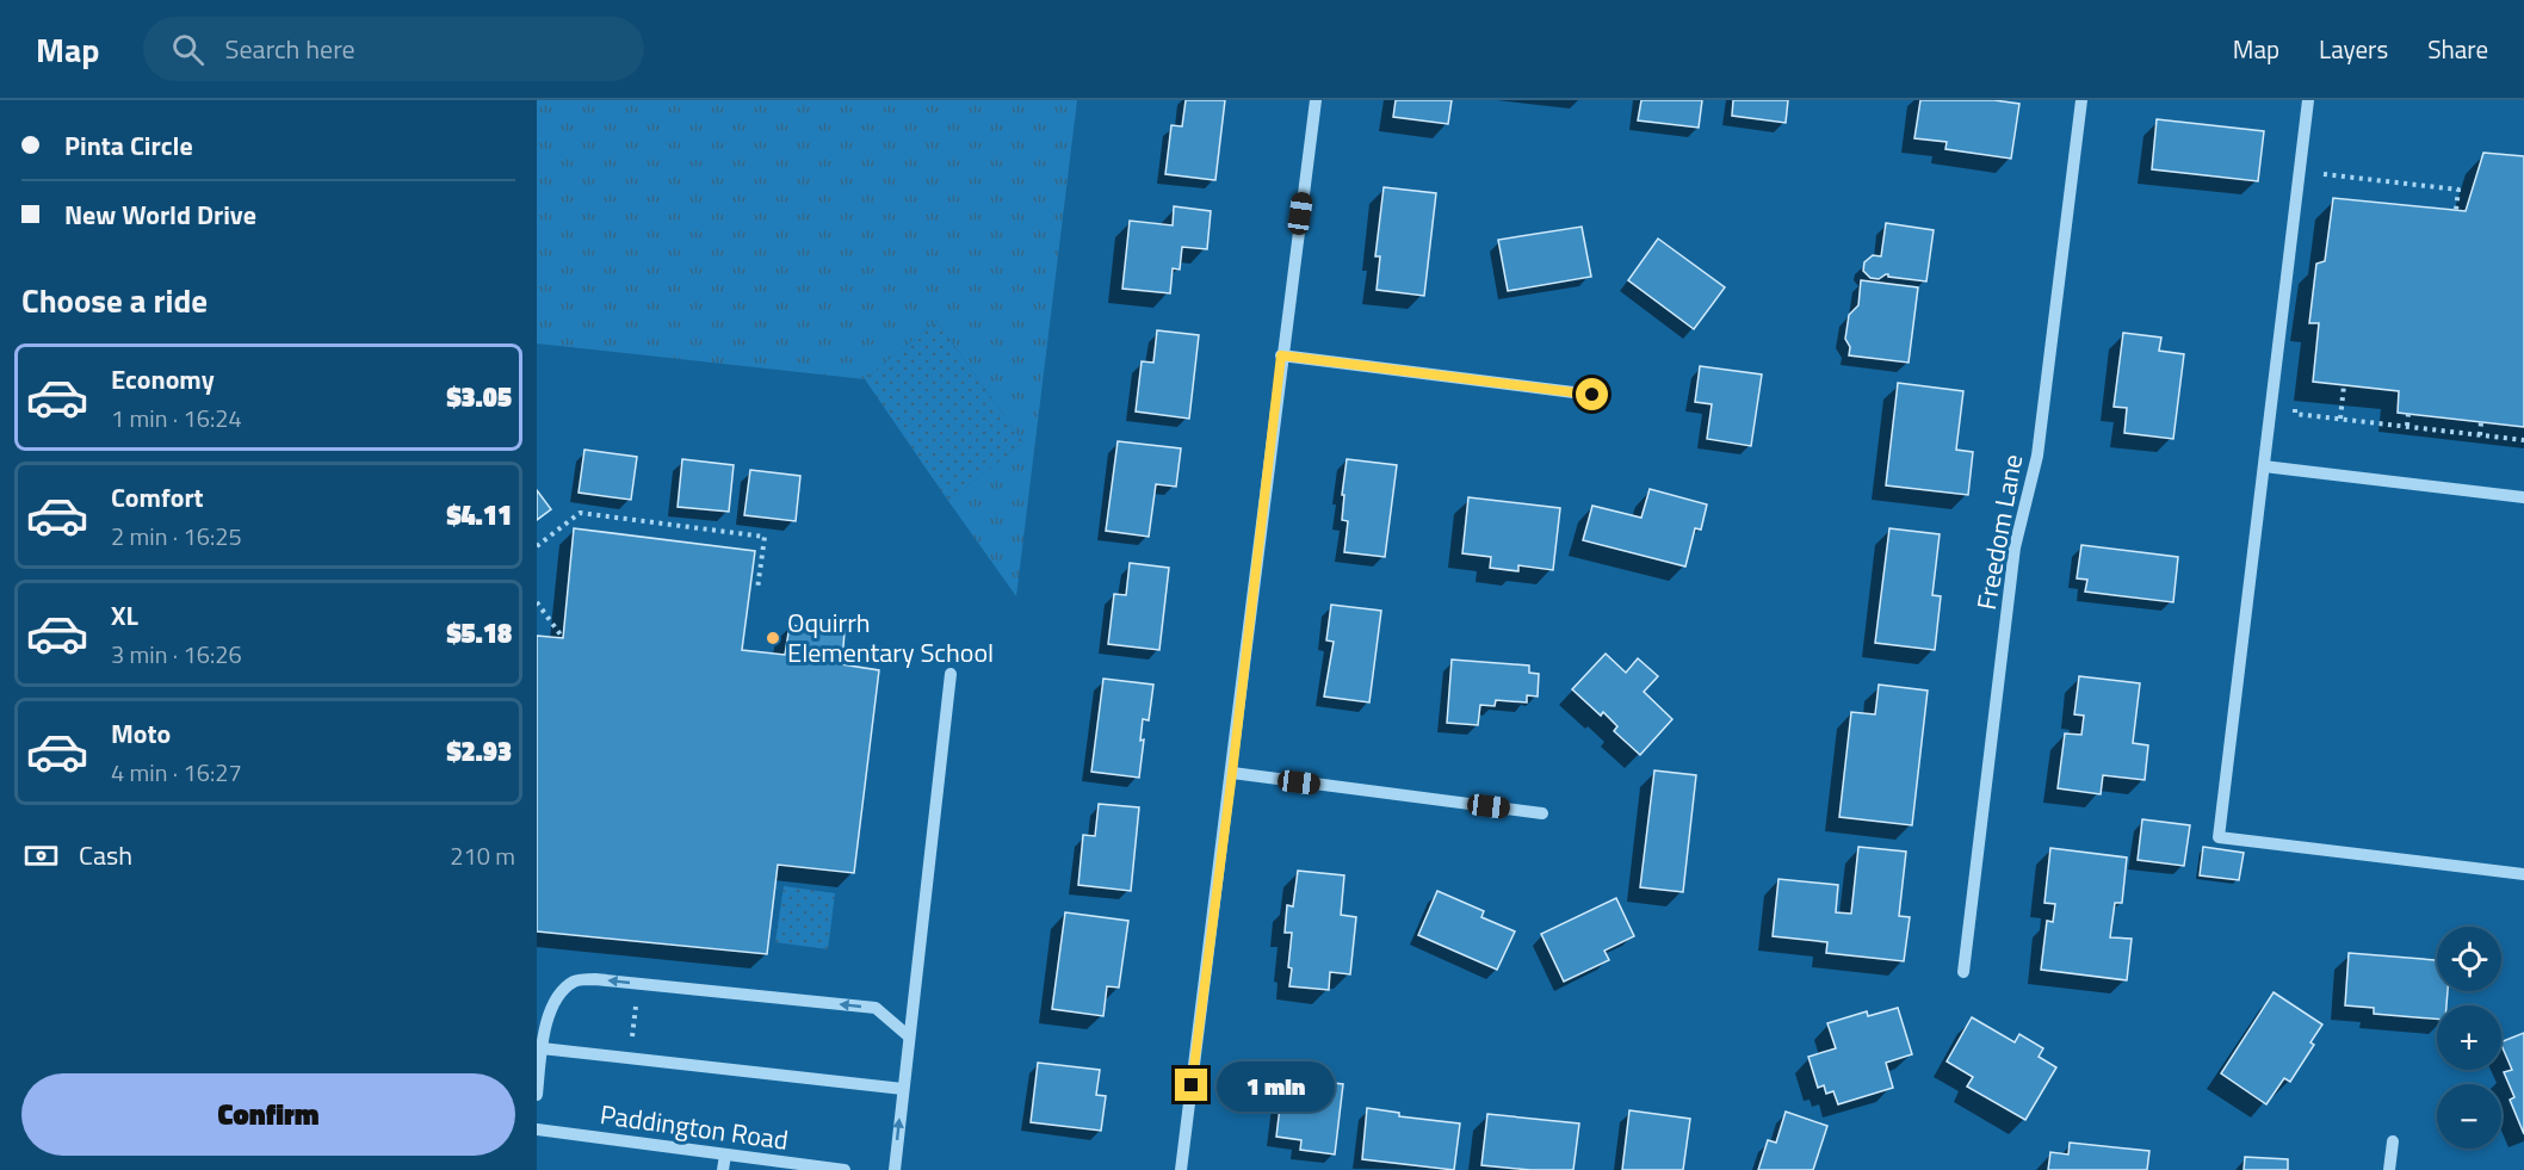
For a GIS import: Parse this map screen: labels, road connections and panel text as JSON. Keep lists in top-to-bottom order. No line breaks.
{"streets":{"street":["Freedom Lane","Paddington Road"]},"places":["Oquirrh Elementary School"],"page":{"header":"Map","search":"Search here","nav":["Map","Layers","Share"],"banner":["Pinta Circle","New World Drive"],"heading":"Choose a ride","list":[{"name":"Economy","note":"1 min · 16:24","value":"$3.05"},{"name":"Comfort","note":"2 min · 16:25","value":"$4.11"},{"name":"XL","note":"3 min · 16:26","value":"$5.18"},{"name":"Moto","note":"4 min · 16:27","value":"$2.93"}],"pay":["Cash","210 m"],"map_buttons":["+","−"],"buttons":"Confirm","bubble":"1 min"}}
